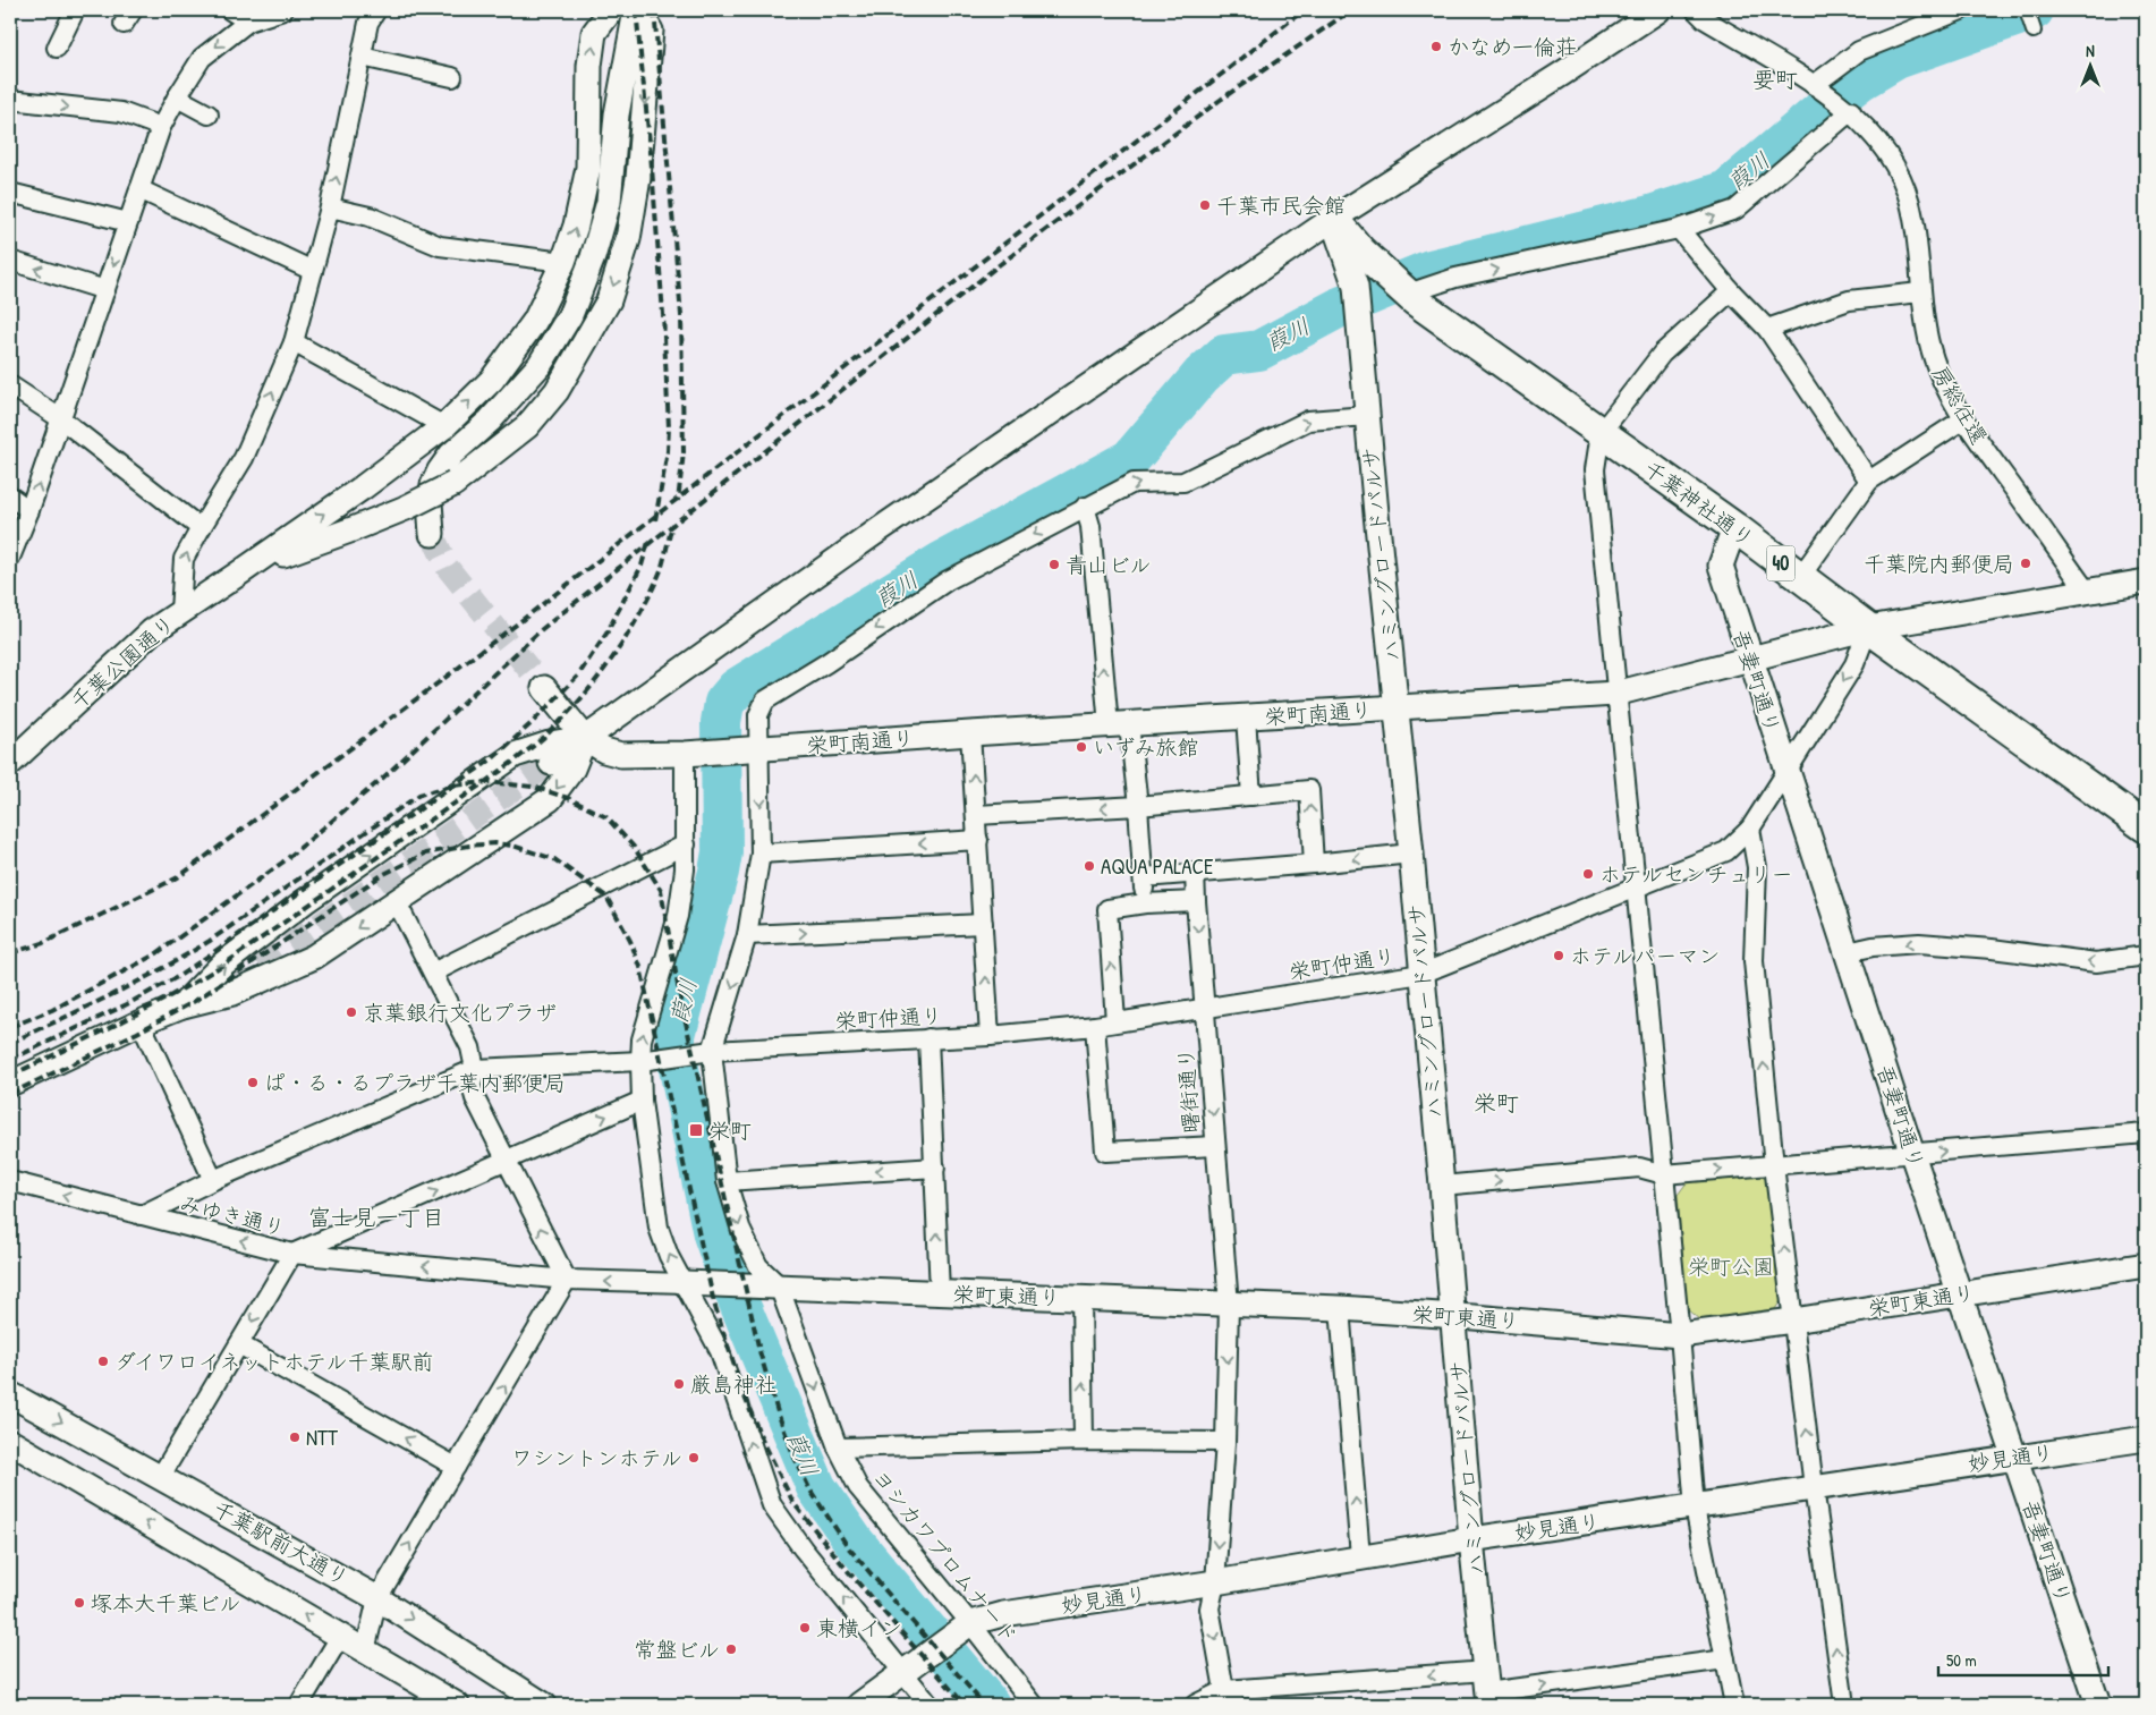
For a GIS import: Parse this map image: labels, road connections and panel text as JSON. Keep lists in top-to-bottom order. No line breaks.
{"streets":{"main road":["千葉神社通り","40"],"street":["房総往還","ハミングロードパルサ","千葉公園通り","吾妻町通り","栄町南通り","栄町仲通り","曙街通り","みゆき通り","栄町東通り","妙見通り","千葉駅前大通り","ヨシカワプロムナード"]},"crossings":[["房総往還","栄町南通り"],["千葉神社通り","40"],["千葉神社通り","吾妻町通り"],["千葉神社通り","栄町南通り"],["千葉神社通り","栄町仲通り"],["ハミングロードパルサ","40"],["ハミングロードパルサ","栄町南通り"],["ハミングロードパルサ","栄町仲通り"],["ハミングロードパルサ","栄町東通り"],["ハミングロードパルサ","妙見通り"],["ハミングロードパルサ","ヨシカワプロムナード"],["吾妻町通り","栄町南通り"],["吾妻町通り","栄町仲通り"],["吾妻町通り","栄町東通り"],["吾妻町通り","妙見通り"],["栄町南通り","栄町仲通り"],["栄町南通り","ヨシカワプロムナード"],["栄町仲通り","曙街通り"],["栄町仲通り","ヨシカワプロムナード"],["曙街通り","栄町東通り"],["曙街通り","妙見通り"],["みゆき通り","栄町東通り"],["栄町東通り","ヨシカワプロムナード"],["妙見通り","ヨシカワプロムナード"]],"one_way":["みゆき通り"],"districts":["要町","栄町","富士見一丁目"],"water":["葭川"],"parks":["栄町公園"],"places":{"other":["かなめ一倫荘","千葉市民会館","千葉院内郵便局","青山ビル","いずみ旅館","AQUA PALACE","ホテルセンチュリー","ホテルパーマン","京葉銀行文化プラザ","ぱ・る・るプラザ千葉内郵便局","ダイワロイネットホテル千葉駅前","厳島神社","NTT","ワシントンホテル","塚本大千葉ビル","東横イン","常盤ビル"],"transit":["栄町"]},"scale_bar":"50 m","north":"top"}
